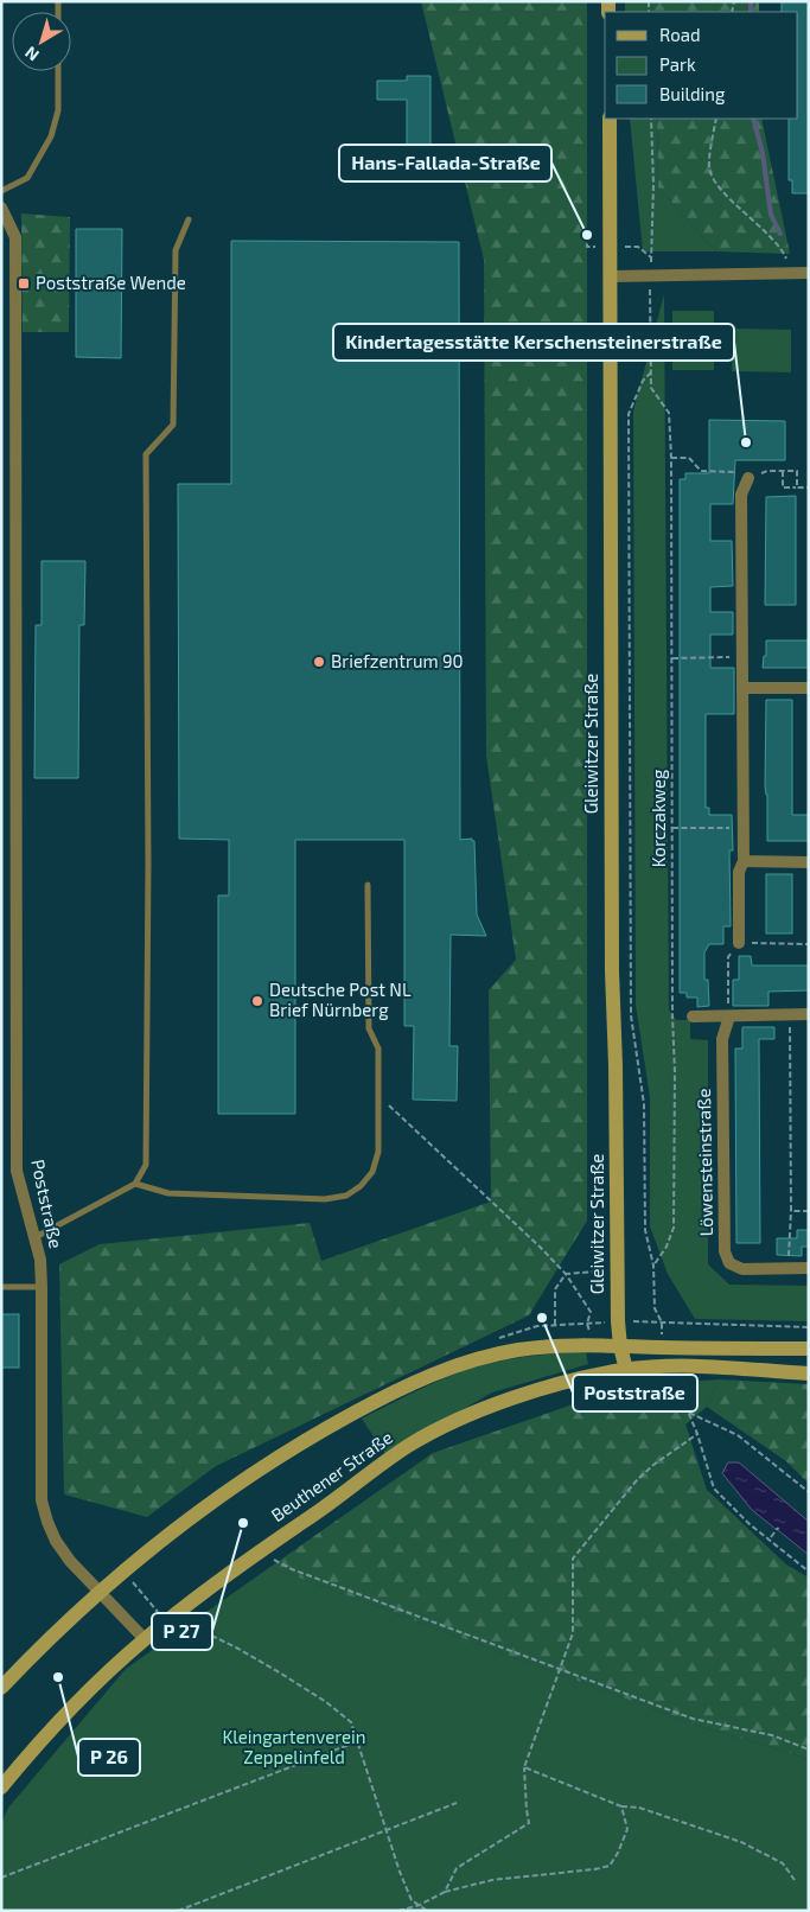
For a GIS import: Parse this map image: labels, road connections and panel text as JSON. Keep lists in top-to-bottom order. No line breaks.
{"streets":{"main road":["Gleiwitzer Straße","Beuthener Straße"],"street":["Löwensteinstraße","Poststraße"],"path":["Korczakweg"]},"crossings":[["Gleiwitzer Straße","Beuthener Straße"],["Poststraße","Beuthener Straße"]],"parks":["Kleingartenverein Zeppelinfeld"],"places":{"other":["Hans-Fallada-Straße","Kindertagesstätte Kerschensteinerstraße","Briefzentrum 90","Deutsche Post NL Brief Nürnberg","Poststraße","P 27","P 26"],"transit":["Poststraße Wende"]},"legend":["Road","Park","Building"],"north":"bottom left"}
